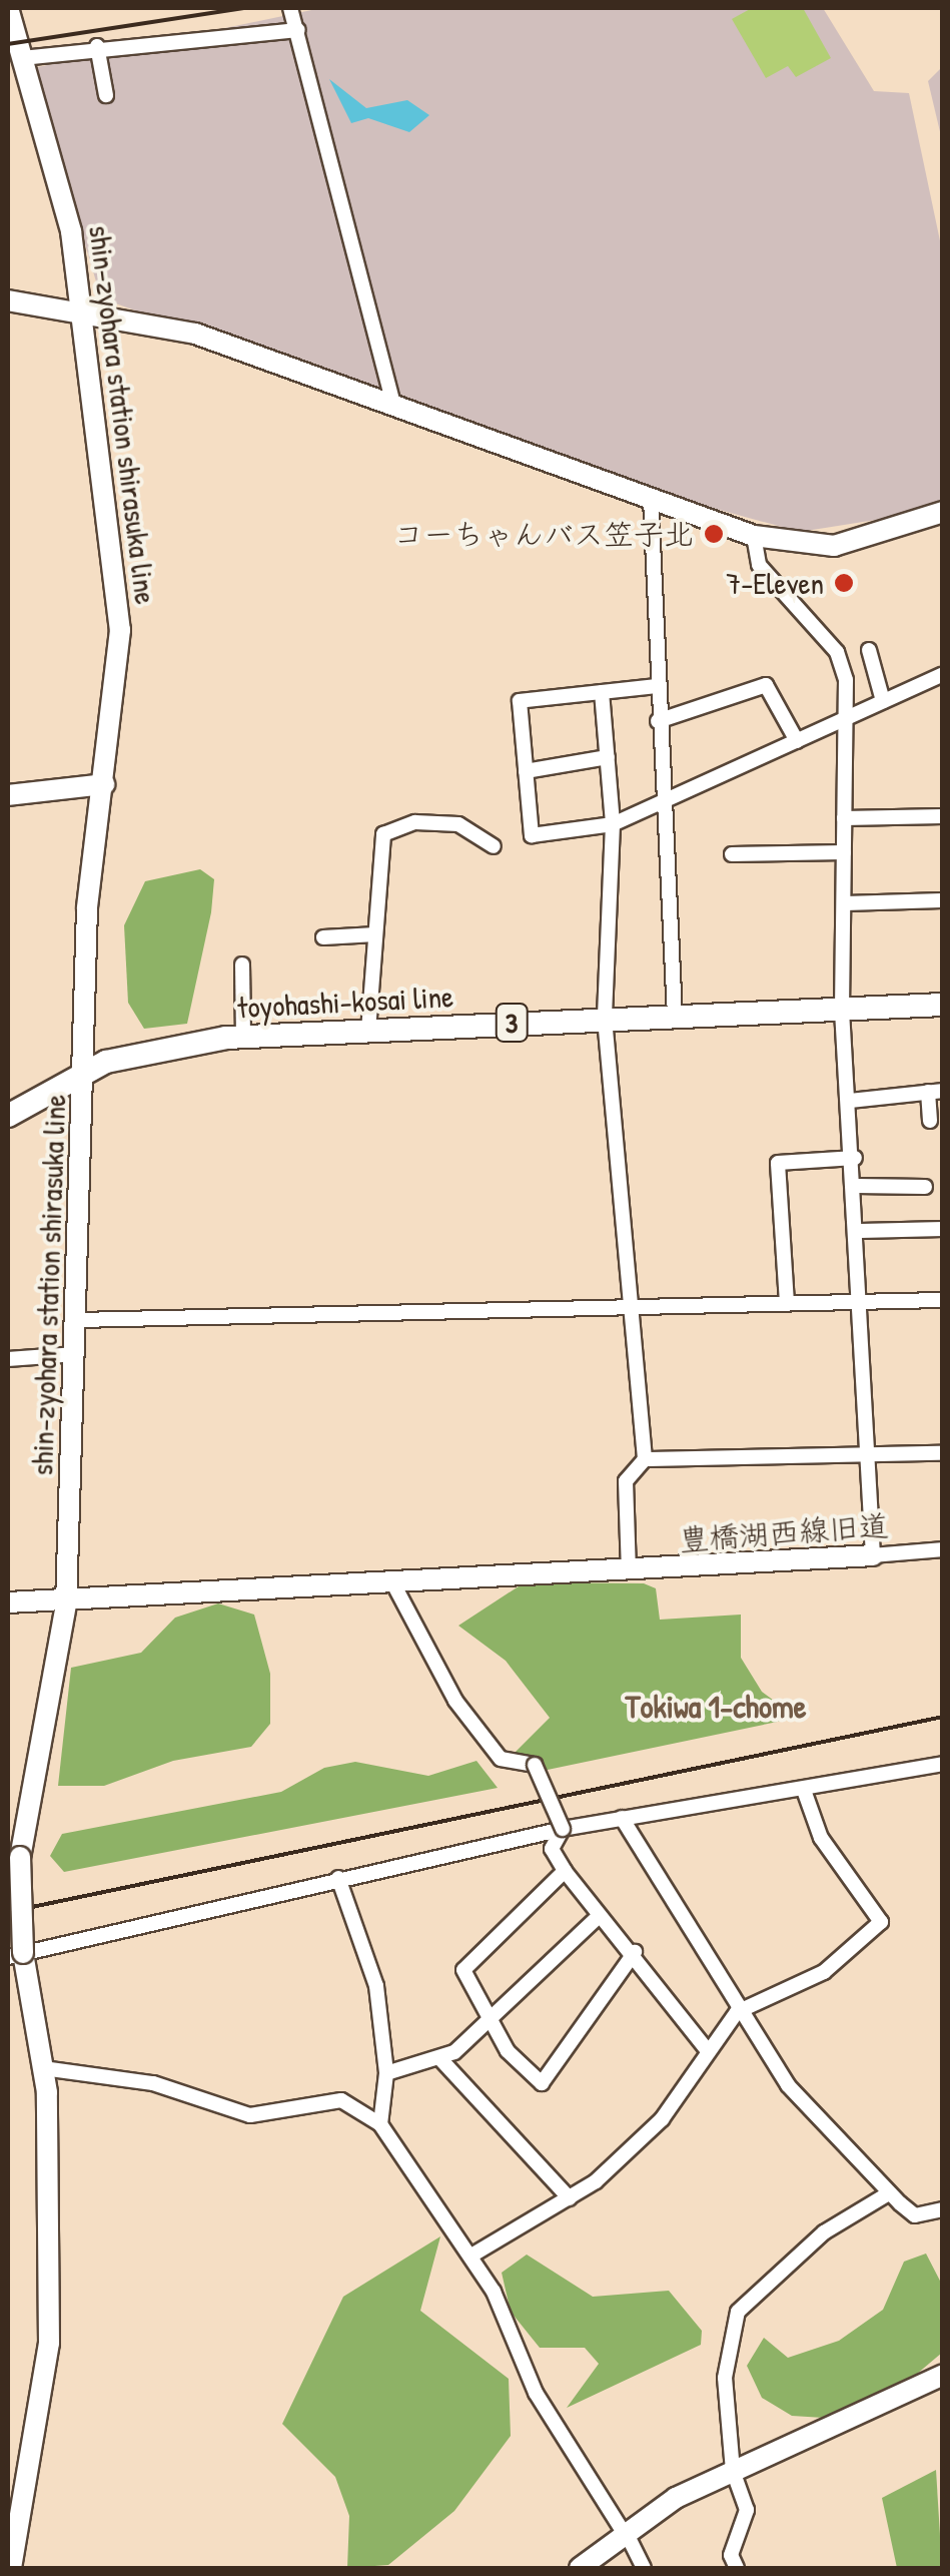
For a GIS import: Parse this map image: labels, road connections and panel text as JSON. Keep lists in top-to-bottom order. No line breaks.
{"streets":{"main road":["shin-zyohara station shirasuka line","toyohashi-kosai line","3","豊橋湖西線旧道"]},"crossings":[["shin-zyohara station shirasuka line","toyohashi-kosai line"],["shin-zyohara station shirasuka line","豊橋湖西線旧道"]],"districts":["Tokiwa 1-chome"],"places":["コーちゃんバス笠子北","7-Eleven"]}
